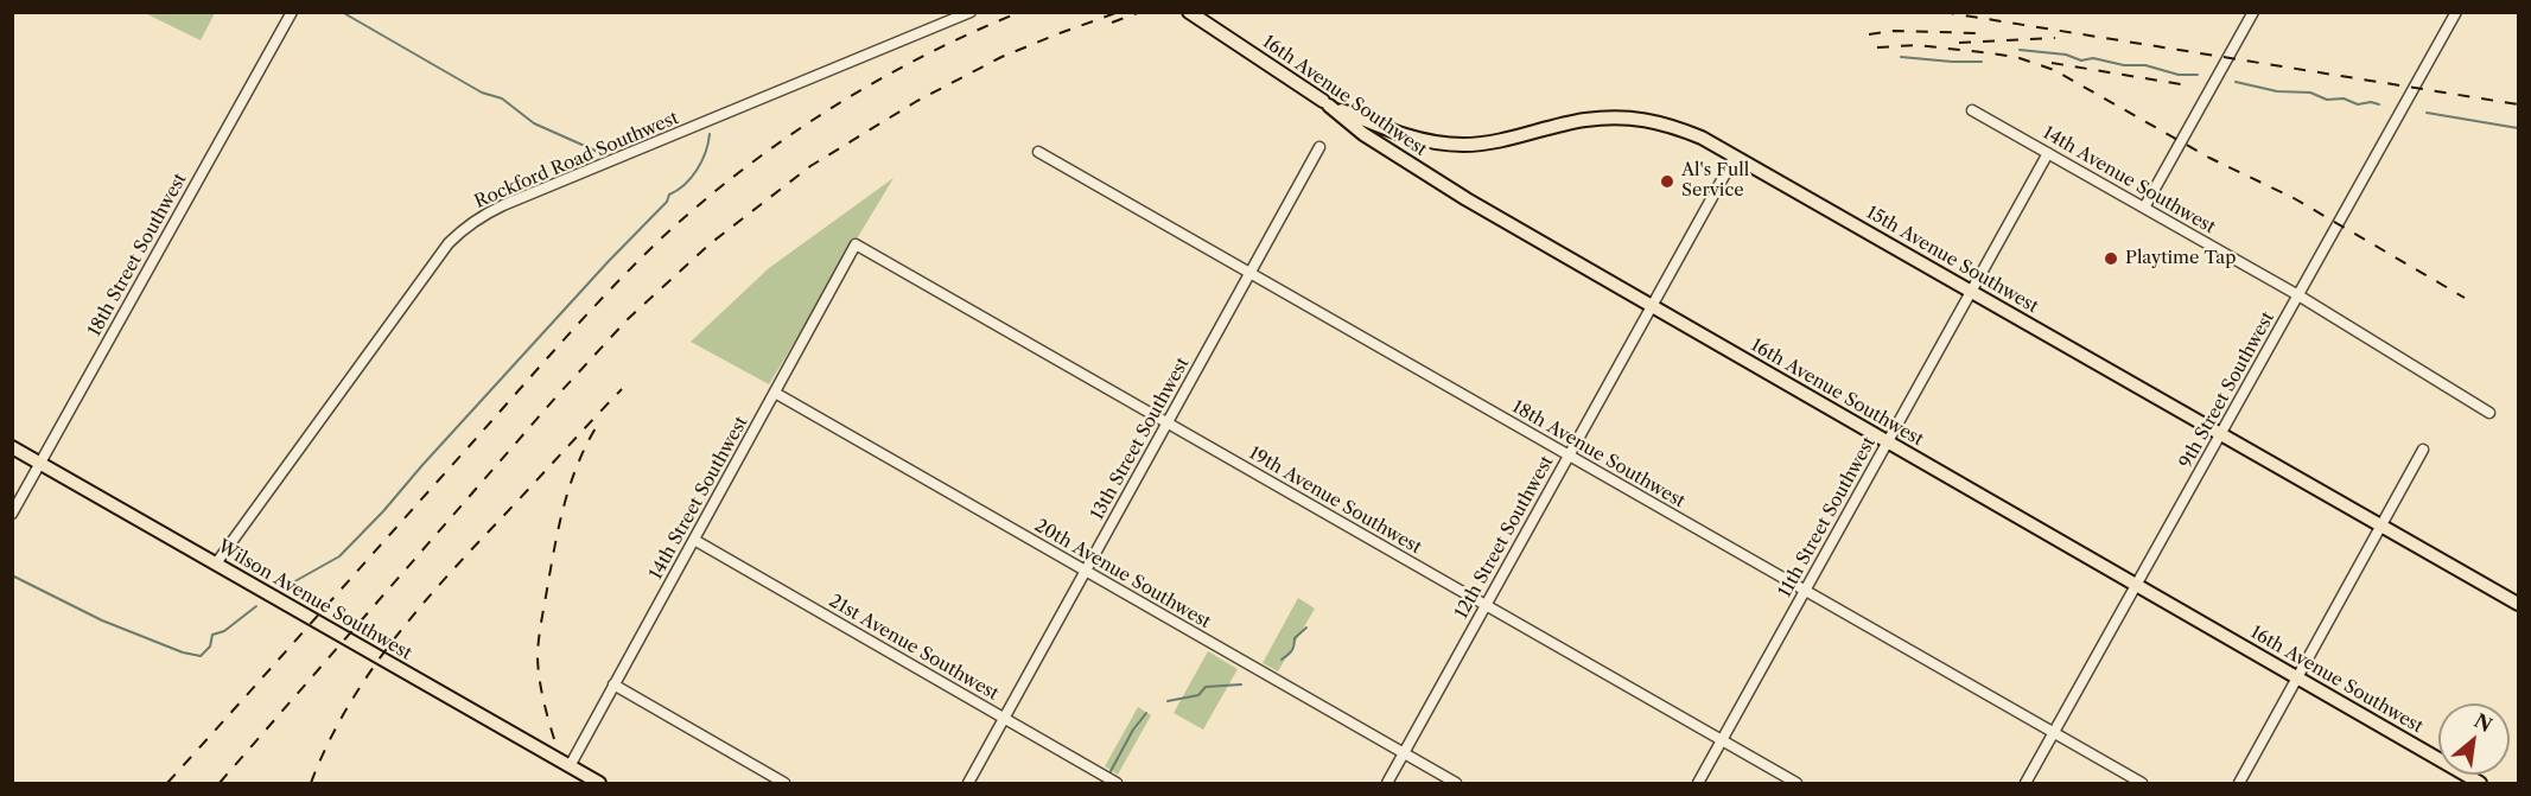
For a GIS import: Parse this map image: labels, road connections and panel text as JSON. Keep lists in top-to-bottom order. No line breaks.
{"streets":{"main road":["16th Avenue Southwest","15th Avenue Southwest","Wilson Avenue Southwest"],"street":["Rockford Road Southwest","14th Avenue Southwest","18th Street Southwest","9th Street Southwest","13th Street Southwest","18th Avenue Southwest","14th Street Southwest","19th Avenue Southwest","11th Street Southwest","12th Street Southwest","20th Avenue Southwest","21st Avenue Southwest"]},"crossings":[["16th Avenue Southwest","15th Avenue Southwest"],["16th Avenue Southwest","9th Street Southwest"],["16th Avenue Southwest","11th Street Southwest"],["16th Avenue Southwest","12th Street Southwest"],["Rockford Road Southwest","Wilson Avenue Southwest"],["14th Avenue Southwest","9th Street Southwest"],["14th Avenue Southwest","11th Street Southwest"],["18th Street Southwest","Wilson Avenue Southwest"],["15th Avenue Southwest","9th Street Southwest"],["15th Avenue Southwest","11th Street Southwest"],["15th Avenue Southwest","12th Street Southwest"],["9th Street Southwest","18th Avenue Southwest"],["13th Street Southwest","18th Avenue Southwest"],["13th Street Southwest","19th Avenue Southwest"],["13th Street Southwest","20th Avenue Southwest"],["13th Street Southwest","21st Avenue Southwest"],["18th Avenue Southwest","11th Street Southwest"],["18th Avenue Southwest","12th Street Southwest"],["14th Street Southwest","19th Avenue Southwest"],["14th Street Southwest","20th Avenue Southwest"],["14th Street Southwest","Wilson Avenue Southwest"],["14th Street Southwest","21st Avenue Southwest"],["19th Avenue Southwest","11th Street Southwest"],["19th Avenue Southwest","12th Street Southwest"],["12th Street Southwest","20th Avenue Southwest"]],"places":["Al's Full Service","Playtime Tap"],"north":"top right"}
